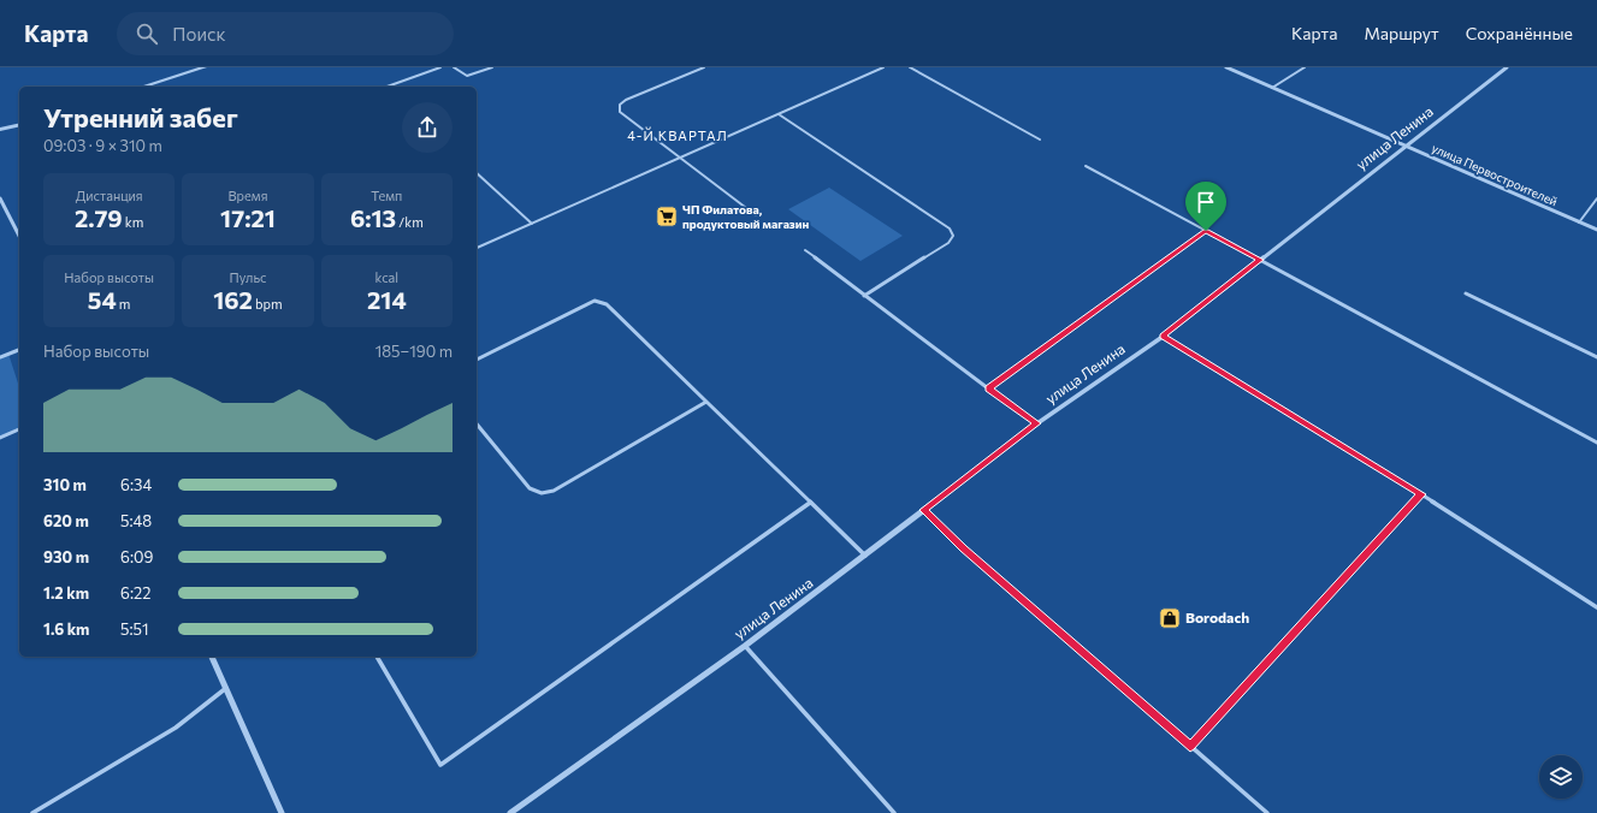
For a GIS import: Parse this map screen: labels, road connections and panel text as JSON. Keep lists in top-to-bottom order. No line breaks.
{"streets":{"street":["улица Ленина","улица Первостроителей"]},"crossings":[["улица Ленина","улица Первостроителей"]],"districts":["4-Й КВАРТАЛ"],"places":{"supermarket":["ЧП Филатова, продуктовый магазин"],"shop":["Borodach"]},"page":{"header":"Карта","search":"Поиск","nav":["Карта","Маршрут","Сохранённые"],"heading":["Утренний забег","09:03 · 9 × 310 m"],"stats":[["Дистанция","2.79 km"],["Время","17:21"],["Темп","6:13 /km"],["Набор высоты","54 m"],["Пульс","162 bpm"],["kcal","214"]],"chart":["Набор высоты","185–190 m"],"list":[{"name":"310 m","note":"6:34"},{"name":"620 m","note":"5:48"},{"name":"930 m","note":"6:09"},{"name":"1.2 km","note":"6:22"},{"name":"1.6 km","note":"5:51"}]}}
